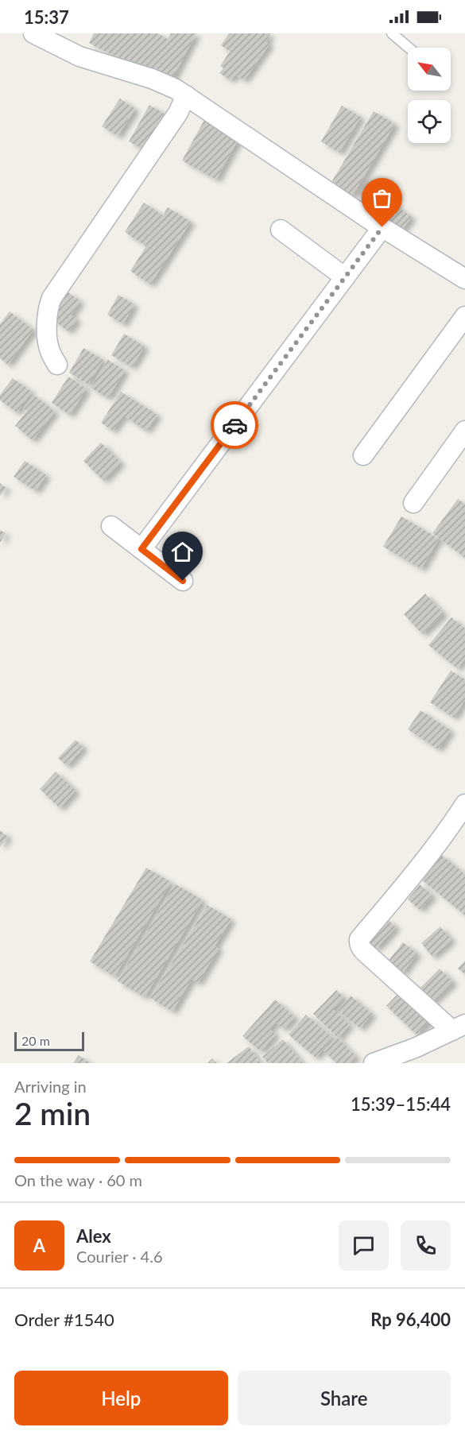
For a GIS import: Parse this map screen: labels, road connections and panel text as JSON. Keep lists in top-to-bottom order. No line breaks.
{"scale_bar":"20 m","north":"top left","page":{"status":"15:37","scale":"20 m","heading":["2 min","Arriving in","15:39–15:44"],"panel":["Alex","Courier · 4.6","Order #1540","Rp 96,400"],"bar":"On the way · 60 m","round":"A","buttons":["Help","Share"]}}
